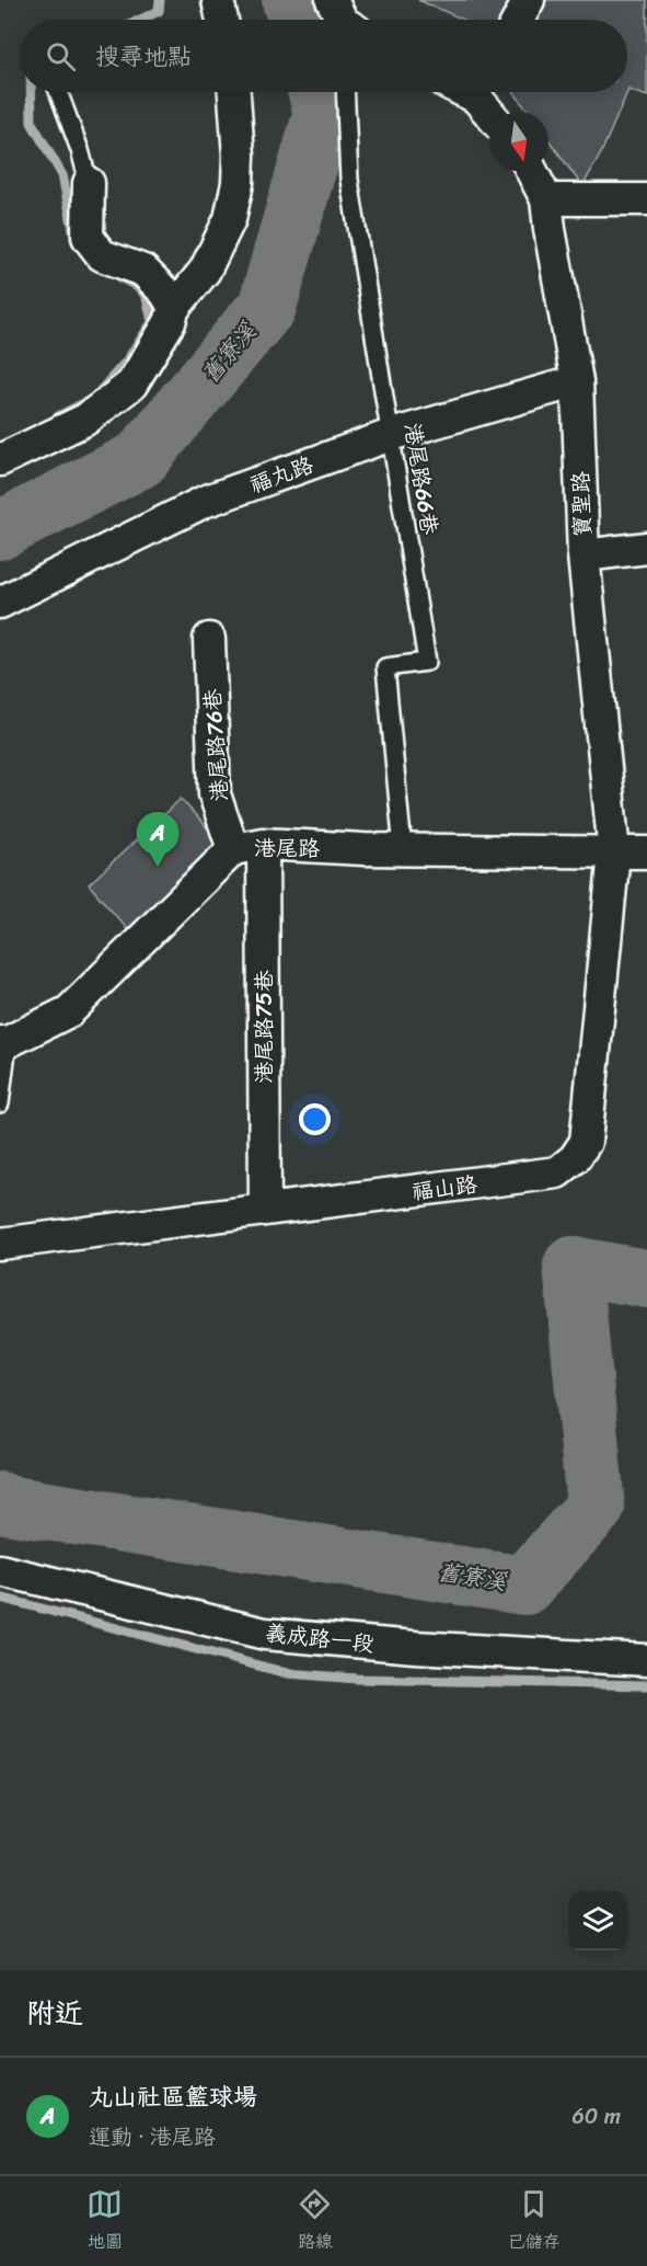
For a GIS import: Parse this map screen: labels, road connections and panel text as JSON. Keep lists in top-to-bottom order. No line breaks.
{"streets":{"street":["福丸路","寶聖路","港尾路76巷","港尾路","港尾路75巷","福山路","義成路一段"],"lane":["港尾路66巷"]},"crossings":[["福丸路","港尾路66巷"],["福丸路","寶聖路"],["港尾路66巷","港尾路"],["寶聖路","港尾路"],["寶聖路","福山路"],["港尾路76巷","港尾路"],["港尾路76巷","港尾路75巷"],["港尾路","港尾路75巷"],["港尾路","福山路"],["港尾路75巷","福山路"]],"water":["舊寮溪"],"north":"bottom","page":{"search":"搜尋地點","pins":"A","heading":"附近","list":[{"mark":"A","name":"丸山社區籃球場","note":"運動 · 港尾路","value":"60 m"}],"nav":["地圖","路線","已儲存"]}}
